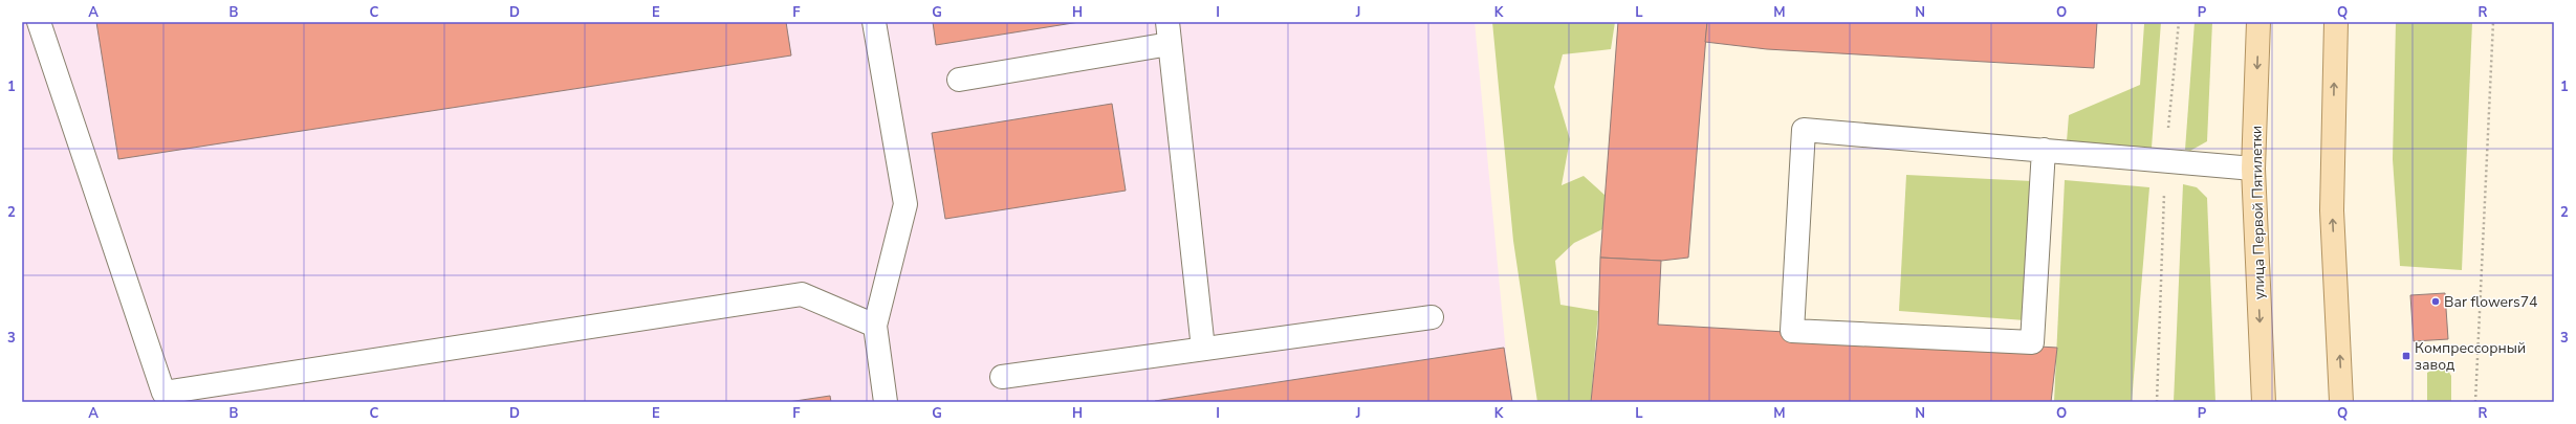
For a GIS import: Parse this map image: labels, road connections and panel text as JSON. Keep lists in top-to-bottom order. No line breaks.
{"streets":{"main road":["улица Первой Пятилетки"]},"places":{"other":["Bar flowers74"],"transit":["Компрессорный завод"]},"grid":{"columns":["A","B","C","D","E","F","G","H","I","J","K","L","M","N","O","P","Q","R"],"rows":["1","2","3"]}}
